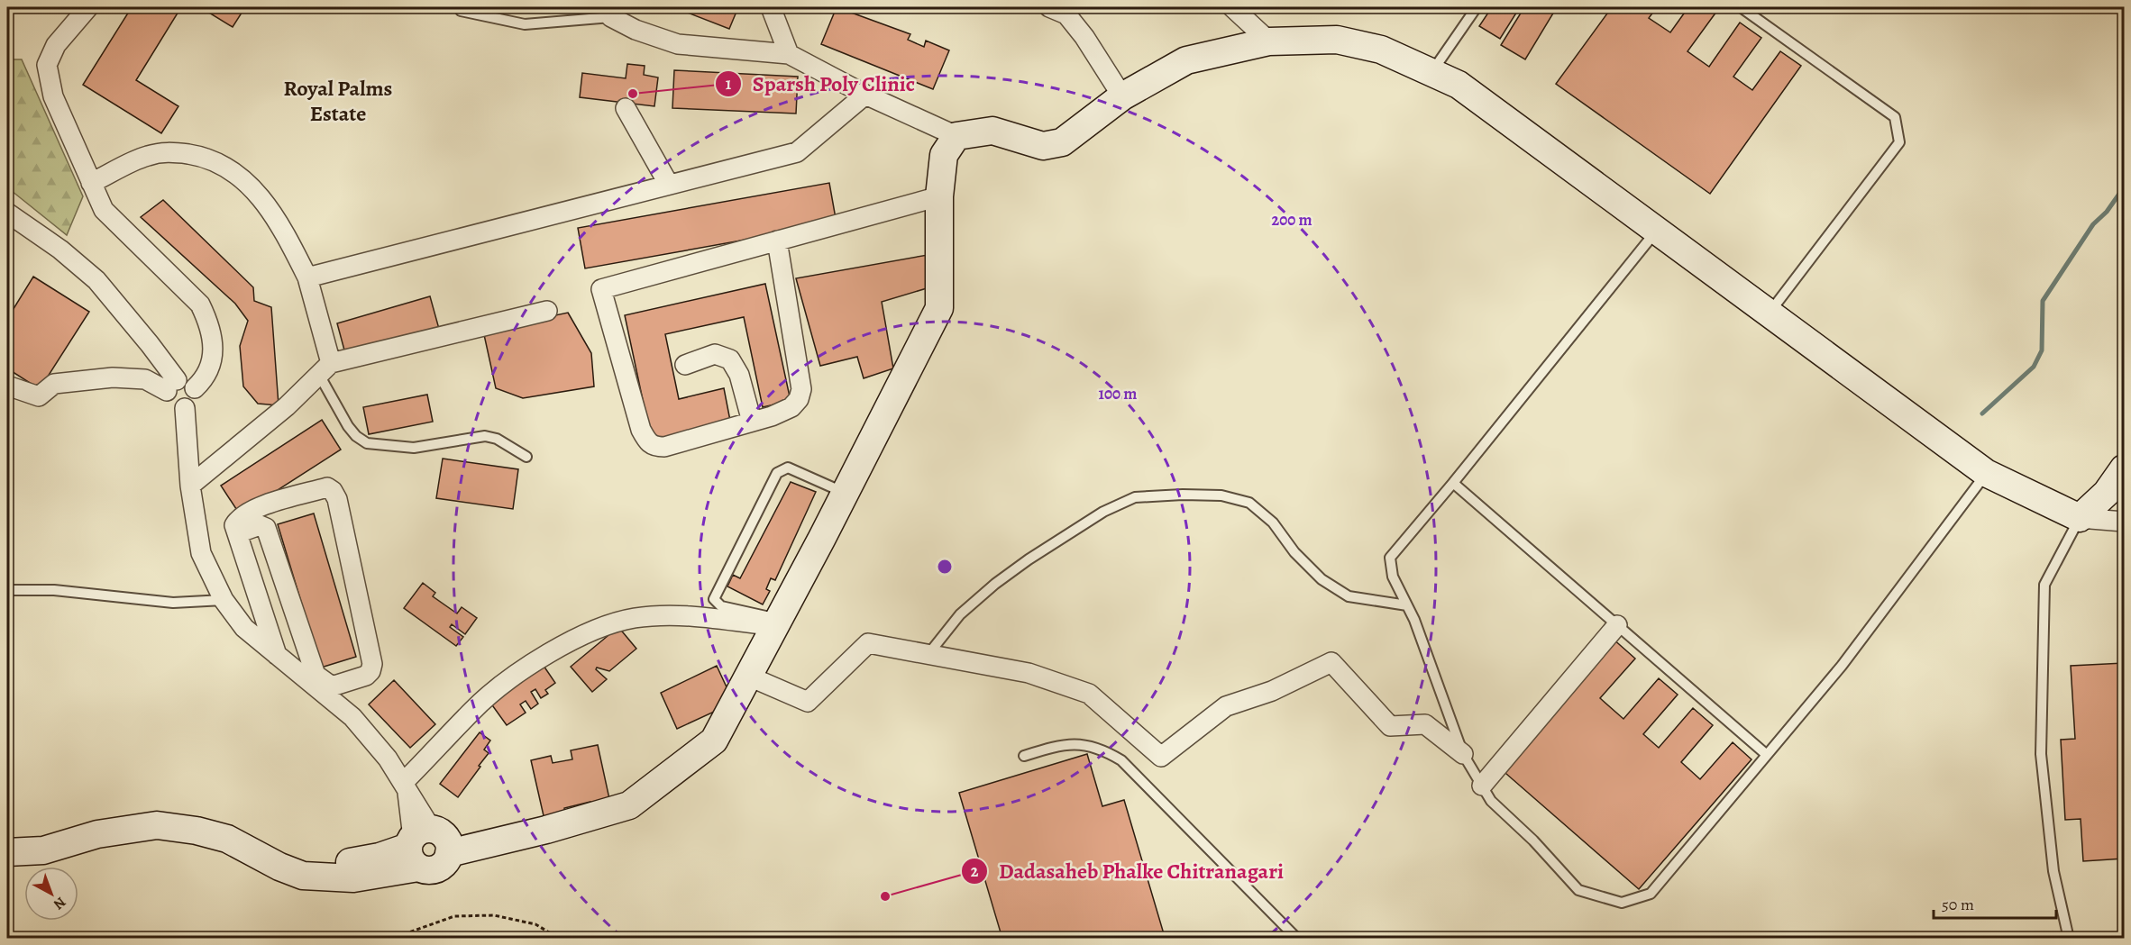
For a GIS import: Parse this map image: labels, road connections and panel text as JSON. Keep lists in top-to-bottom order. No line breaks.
{"districts":["Royal Palms Estate"],"places":["Sparsh Poly Clinic","Dadasaheb Phalke Chitranagari"],"scale_bar":"50 m","north":"bottom right","rings":["200 m","100 m"]}
